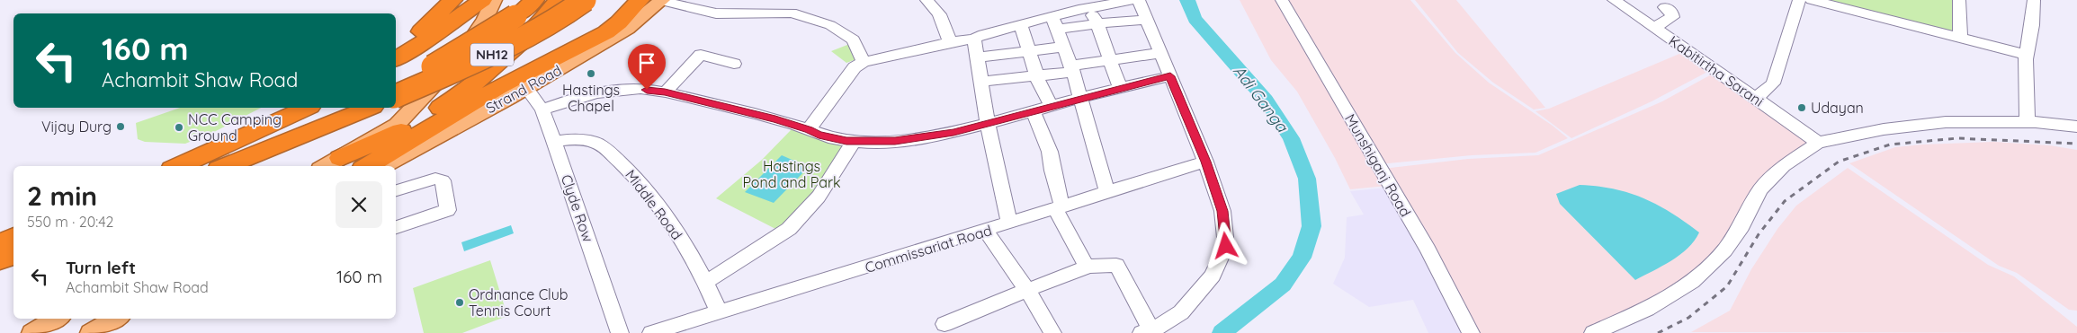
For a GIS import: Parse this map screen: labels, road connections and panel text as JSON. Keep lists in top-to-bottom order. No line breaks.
{"streets":{"highway":["NH12"],"main road":["Strand Road"],"street":["Kabitirtha Sarani","Munshiganj Road","Middle Road","Clyde Row","Commissariat Road"]},"crossings":[["Strand Road","Clyde Row"],["Middle Road","Clyde Row"],["Middle Road","Commissariat Road"]],"water":["Adi Ganga"],"parks":["Hastings Pond and Park"],"places":["Hastings Chapel","Udayan","Vijay Durg","NCC Camping Ground","Ordnance Club Tennis Court"],"page":{"turn":["160 m","Achambit Shaw Road"],"heading":["2 min","550 m · 20:42"],"list":[{"name":"Turn left","note":"Achambit Shaw Road","value":"160 m"}]}}
